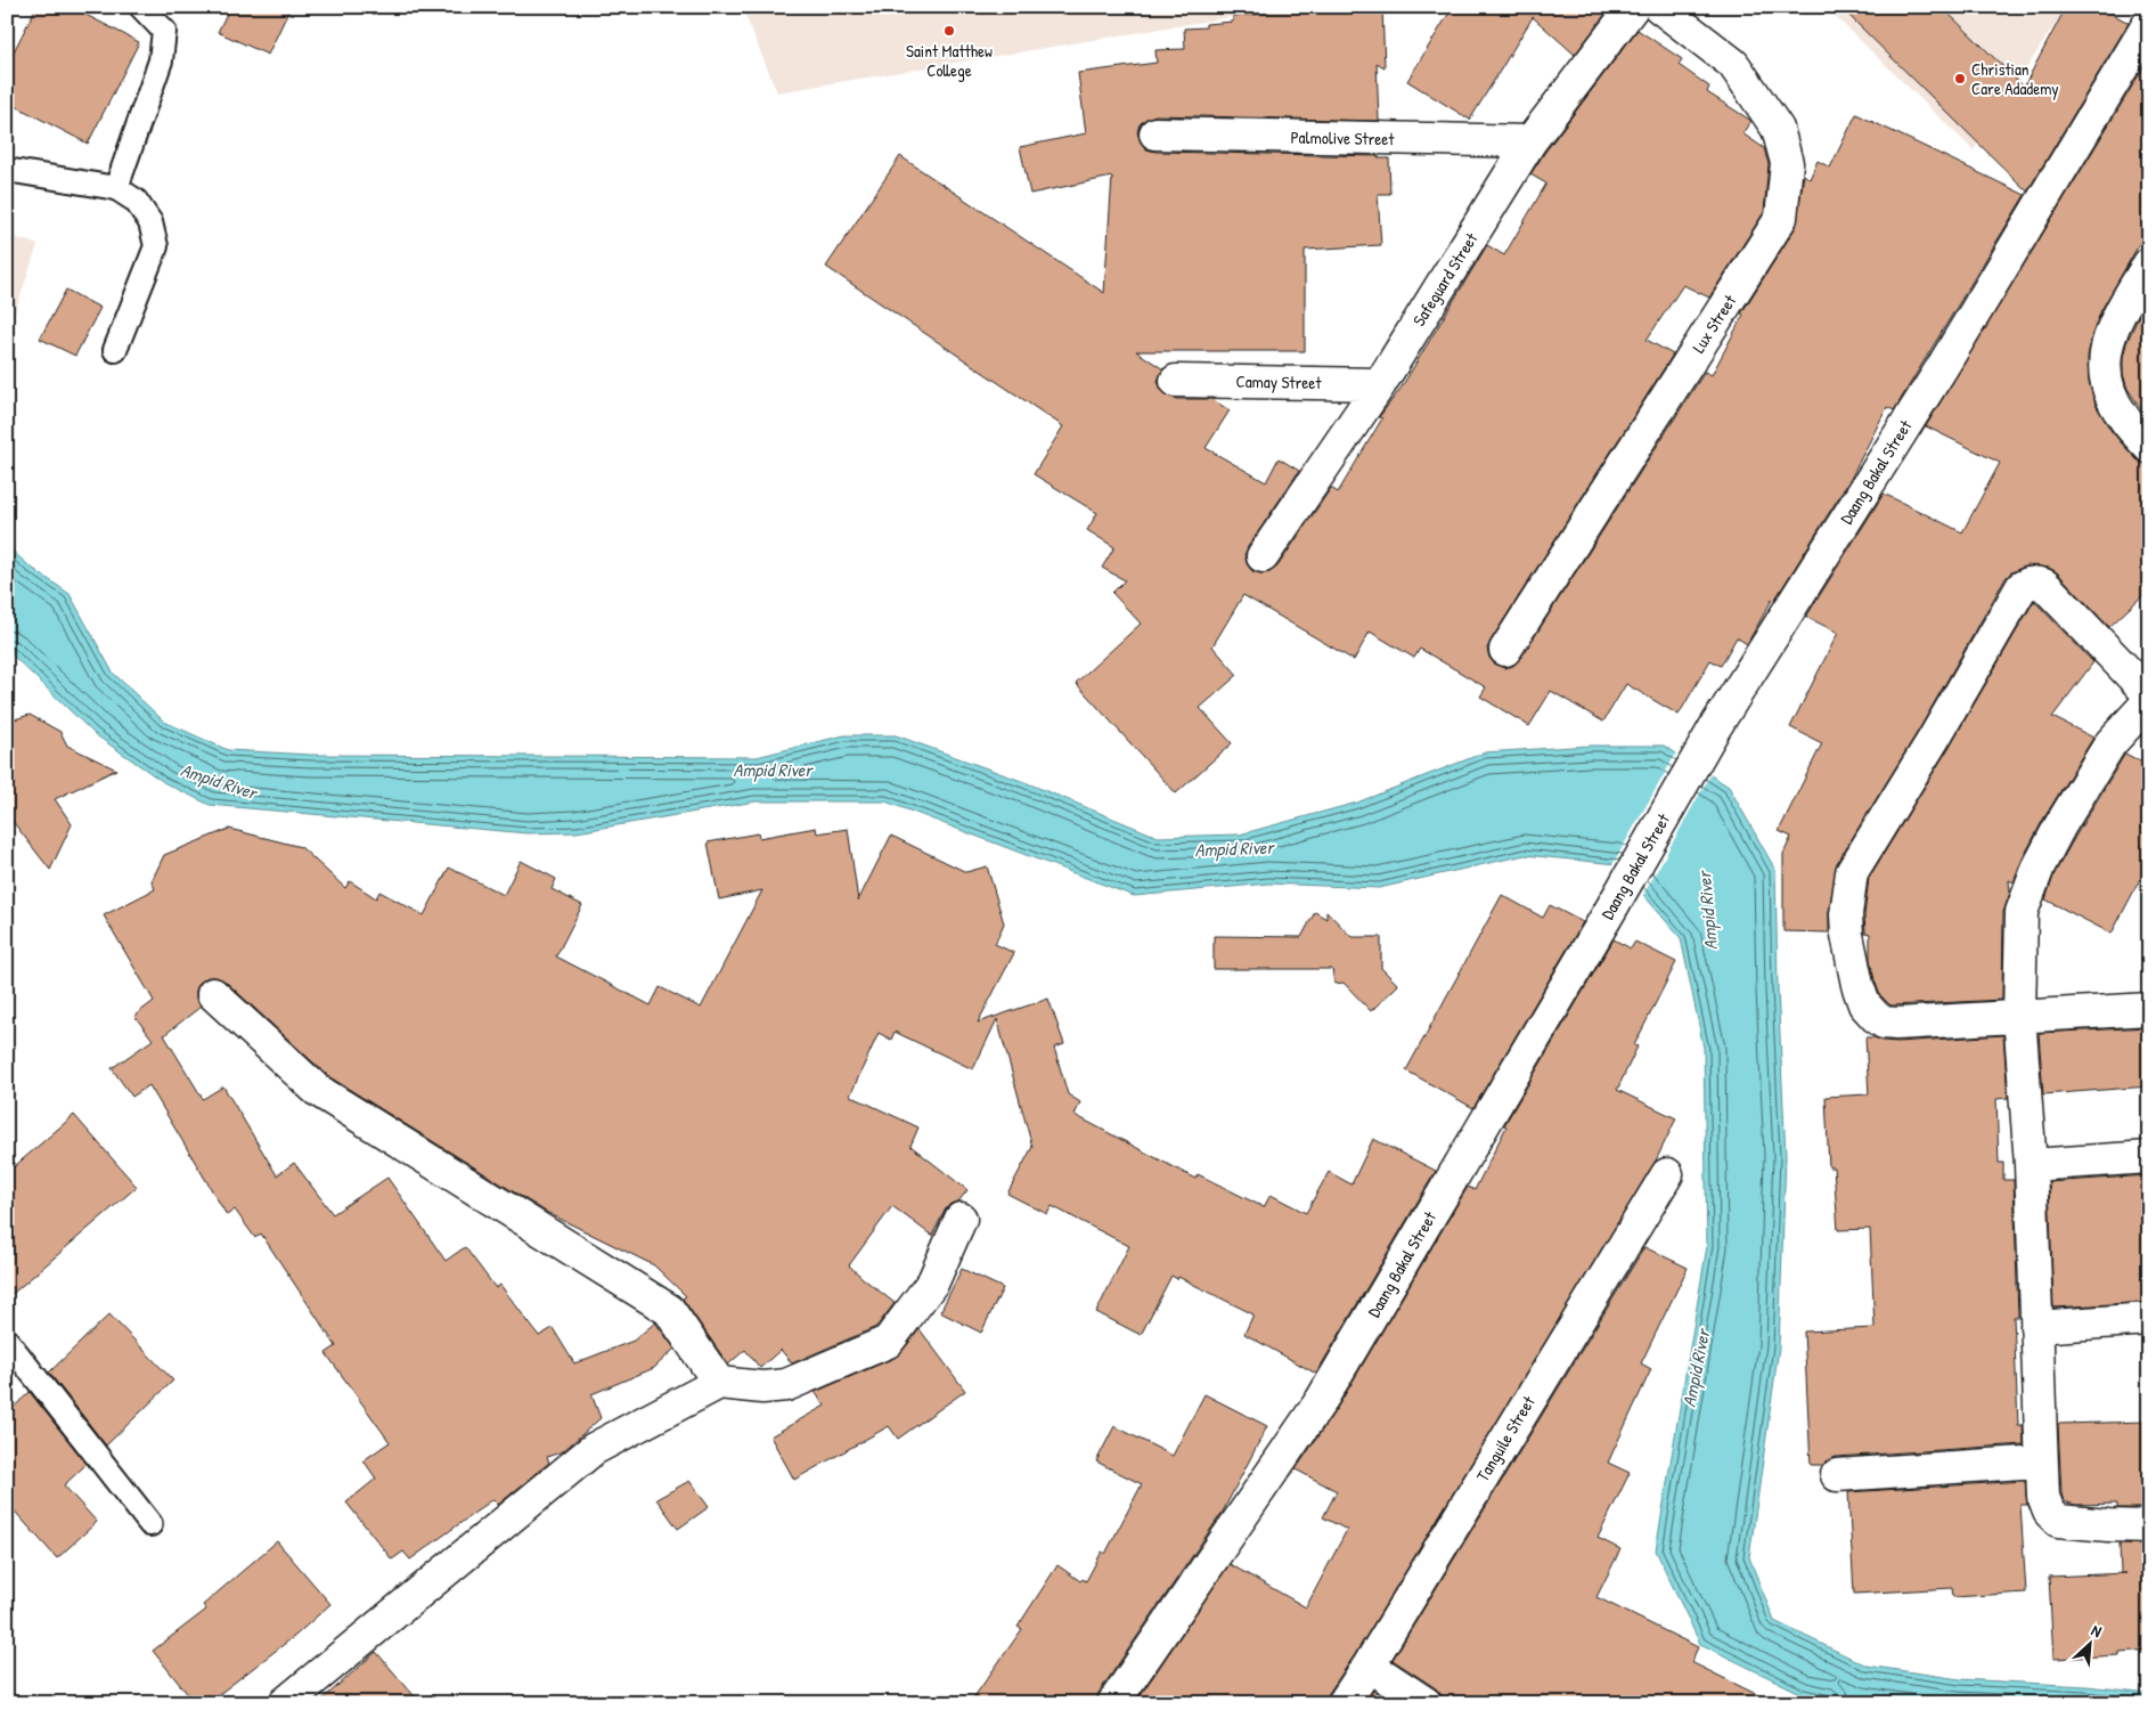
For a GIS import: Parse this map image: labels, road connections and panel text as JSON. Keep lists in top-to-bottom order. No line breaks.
{"streets":{"street":["Palmolive Street","Safeguard Street","Lux Street","Camay Street","Daang Bakal Street","Tanguile Street"]},"crossings":[["Palmolive Street","Safeguard Street"],["Safeguard Street","Camay Street"]],"water":["Ampid River"],"places":["Saint Matthew College","Christian Care Adademy"],"north":"top right"}
